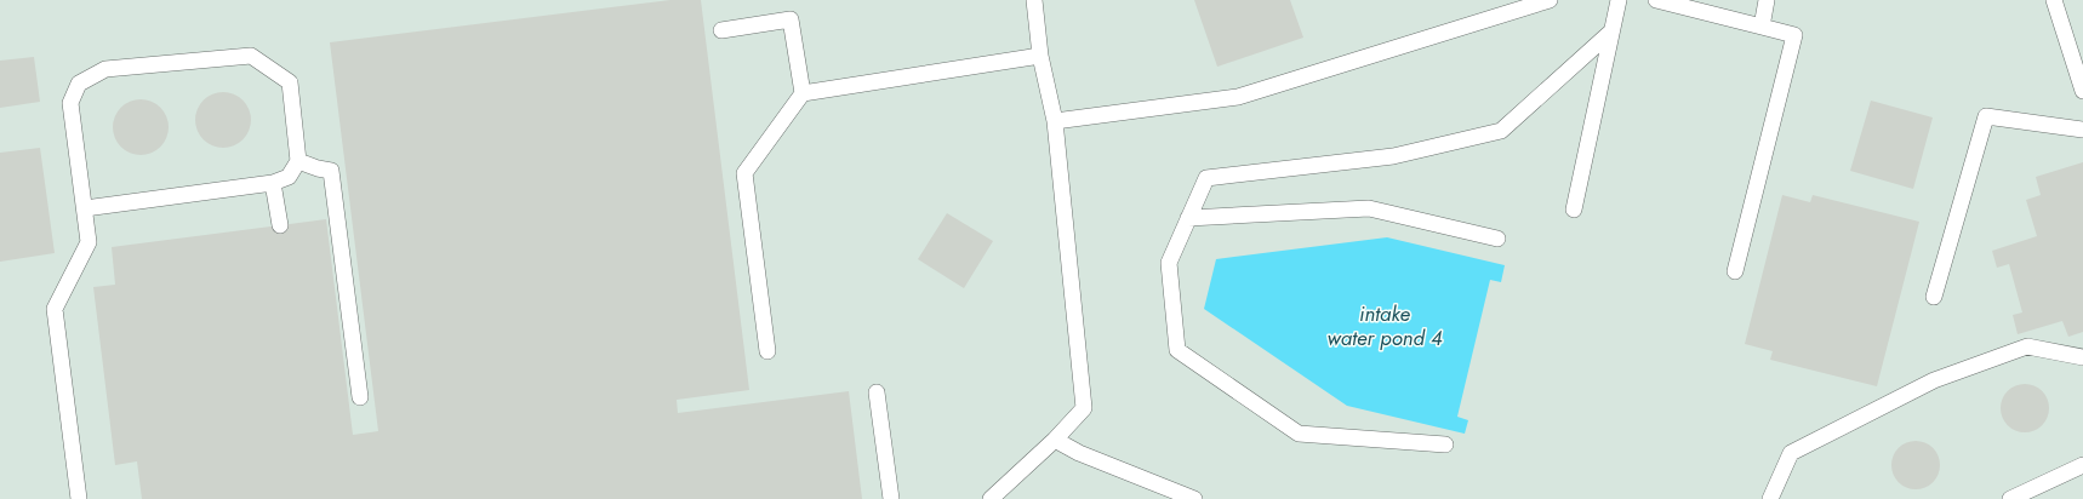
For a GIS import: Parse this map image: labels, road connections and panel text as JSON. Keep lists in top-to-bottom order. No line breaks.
{"water":["intake water pond 4"]}
